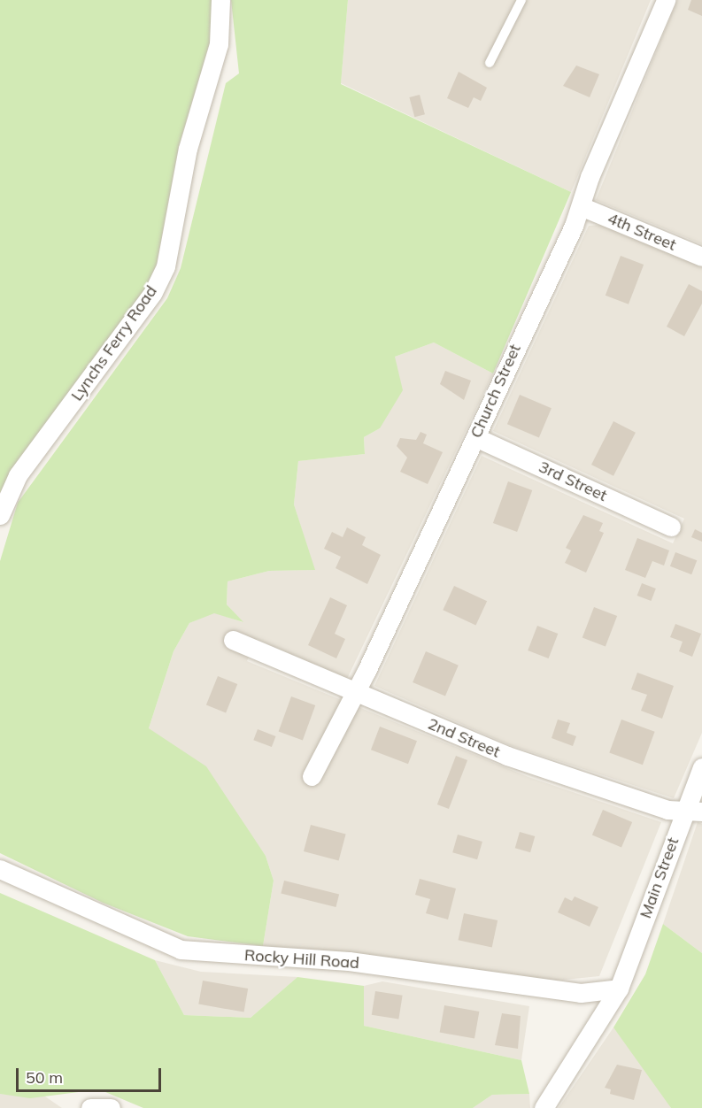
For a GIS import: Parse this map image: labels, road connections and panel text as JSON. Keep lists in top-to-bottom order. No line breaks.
{"streets":{"street":["4th Street","Lynchs Ferry Road","Church Street","3rd Street","2nd Street","Main Street","Rocky Hill Road"]},"crossings":[["4th Street","Church Street"],["Church Street","3rd Street"],["Church Street","2nd Street"],["2nd Street","Main Street"],["Main Street","Rocky Hill Road"]],"scale_bar":"50 m"}
